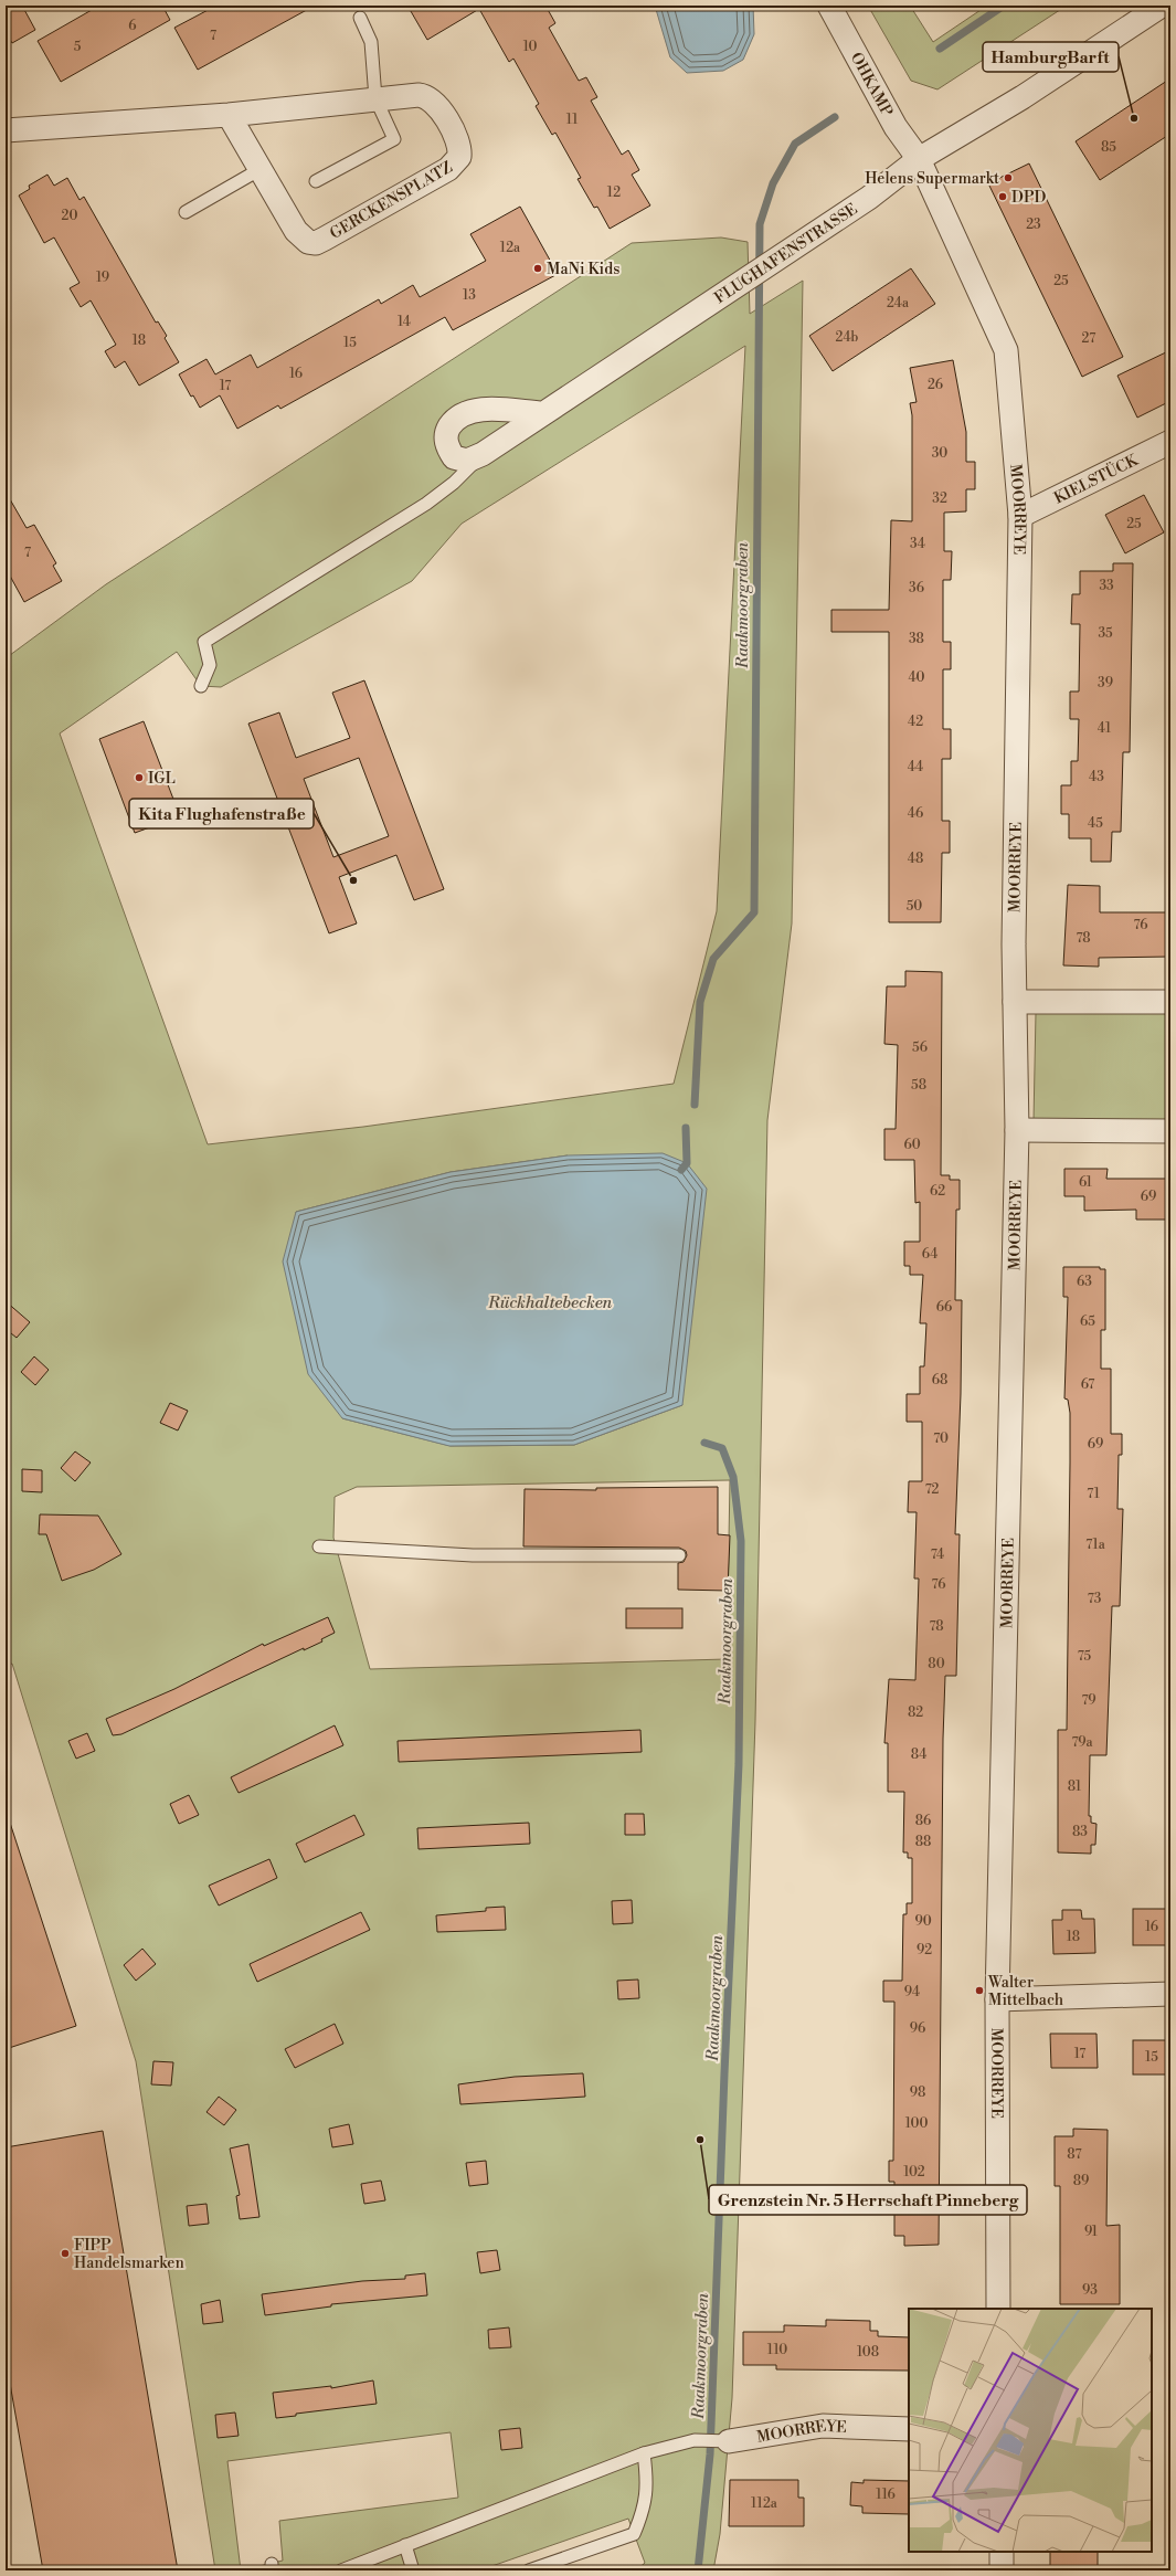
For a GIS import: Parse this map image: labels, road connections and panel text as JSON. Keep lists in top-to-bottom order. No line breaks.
{"streets":{"street":["OHKAMP","GERCKENSPLATZ","FLUGHAFENSTRASSE","KIELSTÜCK","MOORREYE"]},"crossings":[["OHKAMP","FLUGHAFENSTRASSE"],["OHKAMP","MOORREYE"],["FLUGHAFENSTRASSE","MOORREYE"],["KIELSTÜCK","MOORREYE"]],"water":["Raakmoorgraben","Rückhaltebecken"],"places":["HamburgBarft","Helens Supermarkt","DPD","MaNi Kids","IGL","Kita Flughafenstraße","Walter Mittelbach","Grenzstein Nr. 5 Herrschaft Pinneberg","FIPP Handelsmarken"],"house_numbers":["6","7","5","10","11","85","12","20","23","12a","19","25","13","24a","14","24b","27","18","15","16","26","17","30","32","25","34","7","33","36","35","38","40","39","42","41","44","43","46","45","48","50","76","78","56","58","60","61","62","69","64","63","66","65","68","67","70","69","72","71","71a","74","76","73","78","75","80","79","82","79a","84","81","86","83","88","90","16","18","92","94","96","17","15","98","100","87","102","89","91","93","110","108","116","112a"]}
